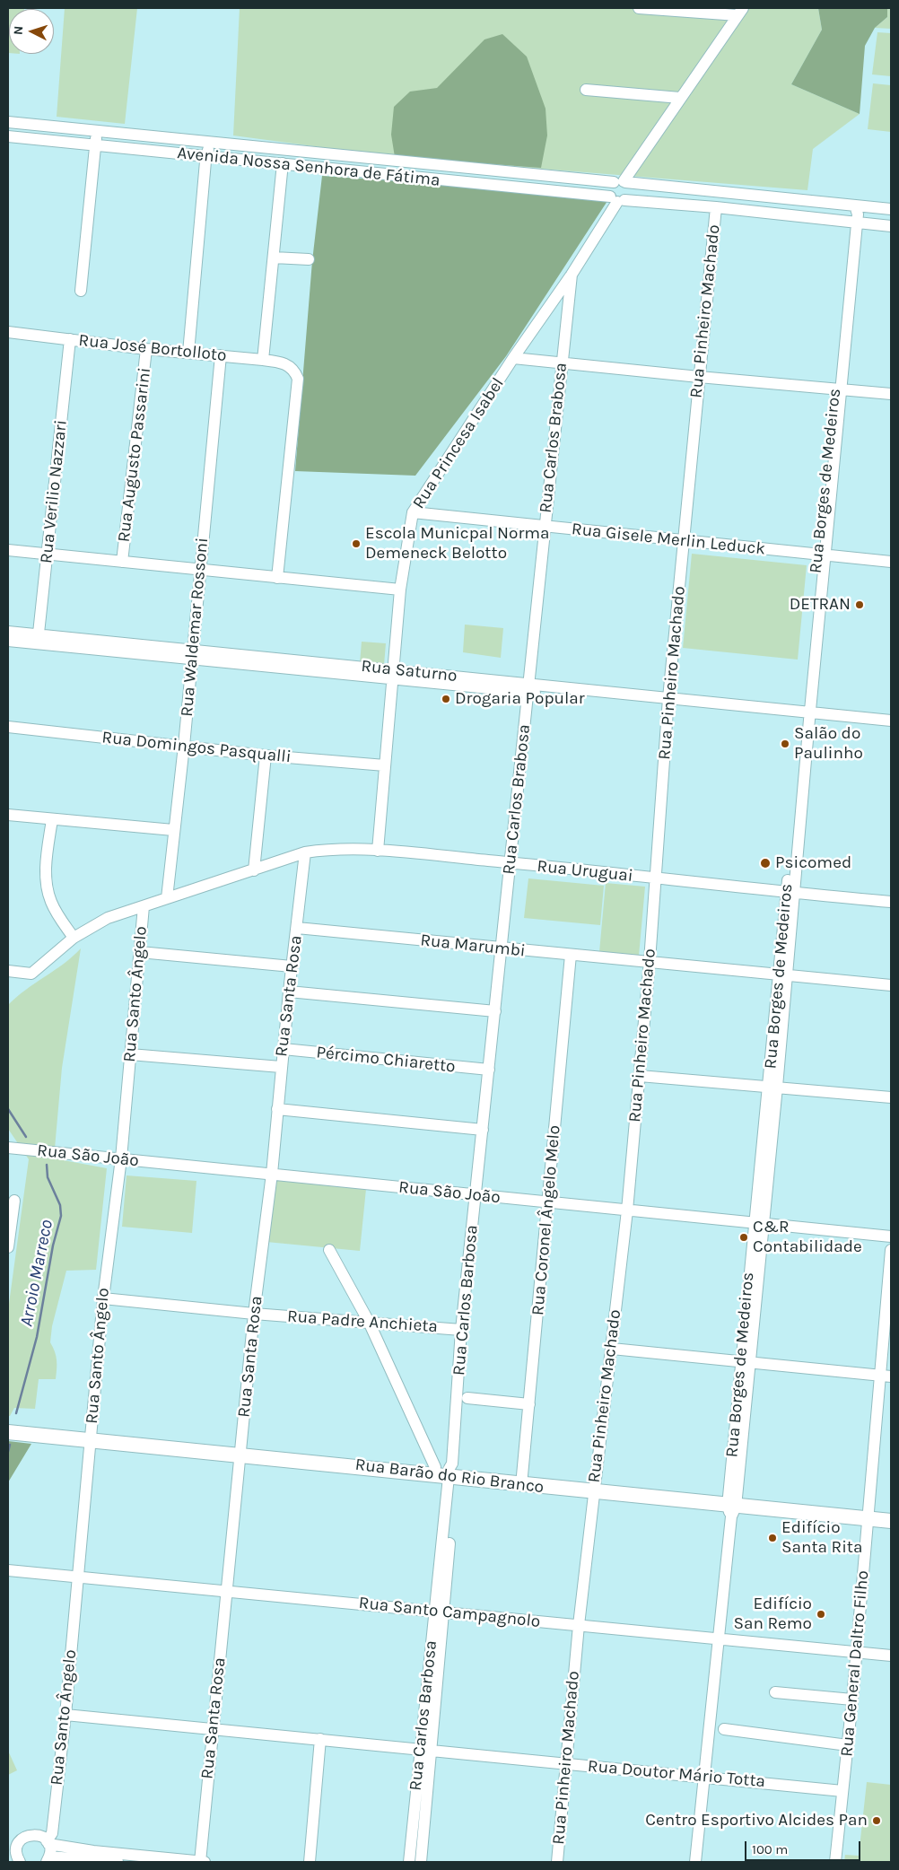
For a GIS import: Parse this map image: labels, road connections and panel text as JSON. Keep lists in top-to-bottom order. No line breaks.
{"streets":{"main road":["Rua Barão do Rio Branco"],"street":["Avenida Nossa Senhora de Fátima","Rua Pinheiro Machado","Rua José Bortolloto","Rua Carlos Brabosa","Rua Princesa Isabel","Rua Augusto Passarini","Rua Borges de Medeiros","Rua Verilio Nazzari","Rua Gisele Merlin Leduck","Rua Waldemar Rossoni","Rua Saturno","Rua Domingos Pasqualli","Rua Uruguai","Rua Marumbi","Rua Santo Ângelo","Rua Santa Rosa","Pércimo Chiaretto","Rua São João","Rua Coronel Ângelo Melo","Rua Carlos Barbosa","Rua Padre Anchieta","Rua Santo Campagnolo","Rua General Daltro Filho","Rua Doutor Mário Totta"]},"crossings":[["Avenida Nossa Senhora de Fátima","Rua Pinheiro Machado"],["Avenida Nossa Senhora de Fátima","Rua Princesa Isabel"],["Avenida Nossa Senhora de Fátima","Rua Borges de Medeiros"],["Rua Pinheiro Machado","Rua Gisele Merlin Leduck"],["Rua Pinheiro Machado","Rua Saturno"],["Rua Pinheiro Machado","Rua Uruguai"],["Rua Pinheiro Machado","Rua Marumbi"],["Rua Pinheiro Machado","Rua São João"],["Rua Pinheiro Machado","Rua Barão do Rio Branco"],["Rua Pinheiro Machado","Rua Santo Campagnolo"],["Rua Pinheiro Machado","Rua Doutor Mário Totta"],["Rua José Bortolloto","Rua Augusto Passarini"],["Rua José Bortolloto","Rua Verilio Nazzari"],["Rua José Bortolloto","Rua Waldemar Rossoni"],["Rua Carlos Brabosa","Rua Princesa Isabel"],["Rua Carlos Brabosa","Rua Gisele Merlin Leduck"],["Rua Carlos Brabosa","Rua Saturno"],["Rua Carlos Brabosa","Rua Uruguai"],["Rua Carlos Brabosa","Rua Marumbi"],["Rua Carlos Brabosa","Rua Carlos Barbosa"],["Rua Princesa Isabel","Rua Gisele Merlin Leduck"],["Rua Princesa Isabel","Rua Saturno"],["Rua Princesa Isabel","Rua Domingos Pasqualli"],["Rua Princesa Isabel","Rua Uruguai"],["Rua Borges de Medeiros","Rua Gisele Merlin Leduck"],["Rua Borges de Medeiros","Rua Saturno"],["Rua Borges de Medeiros","Rua Uruguai"],["Rua Borges de Medeiros","Rua Marumbi"],["Rua Borges de Medeiros","Rua São João"],["Rua Borges de Medeiros","Rua Barão do Rio Branco"],["Rua Verilio Nazzari","Rua Saturno"],["Rua Waldemar Rossoni","Rua Saturno"],["Rua Waldemar Rossoni","Rua Domingos Pasqualli"],["Rua Waldemar Rossoni","Rua Uruguai"],["Rua Uruguai","Rua Santo Ângelo"],["Rua Uruguai","Rua Santa Rosa"],["Rua Marumbi","Rua Santa Rosa"],["Rua Marumbi","Rua Coronel Ângelo Melo"],["Rua Marumbi","Rua Carlos Barbosa"],["Rua Santo Ângelo","Rua São João"],["Rua Santo Ângelo","Rua Padre Anchieta"],["Rua Santo Ângelo","Rua Barão do Rio Branco"],["Rua Santo Ângelo","Rua Santo Campagnolo"],["Rua Santo Ângelo","Rua Doutor Mário Totta"],["Rua Santa Rosa","Pércimo Chiaretto"],["Rua Santa Rosa","Rua São João"],["Rua Santa Rosa","Rua Padre Anchieta"],["Rua Santa Rosa","Rua Barão do Rio Branco"],["Rua Santa Rosa","Rua Santo Campagnolo"],["Rua Santa Rosa","Rua Doutor Mário Totta"],["Pércimo Chiaretto","Rua Carlos Barbosa"],["Rua São João","Rua Coronel Ângelo Melo"],["Rua São João","Rua Carlos Barbosa"],["Rua Coronel Ângelo Melo","Rua Barão do Rio Branco"],["Rua Carlos Barbosa","Rua Padre Anchieta"],["Rua Carlos Barbosa","Rua Barão do Rio Branco"],["Rua Carlos Barbosa","Rua Santo Campagnolo"],["Rua Carlos Barbosa","Rua Doutor Mário Totta"],["Rua Barão do Rio Branco","Rua General Daltro Filho"],["Rua Santo Campagnolo","Rua General Daltro Filho"],["Rua General Daltro Filho","Rua Doutor Mário Totta"]],"water":["Arroio Marreco"],"places":["Escola Municpal Norma Demeneck Belotto","DETRAN","Drogaria Popular","Salão do Paulinho","Psicomed","C&R Contabilidade","Edifício Santa Rita","Edifício San Remo","Centro Esportivo Alcides Pan"],"scale_bar":"100 m","north":"left"}
